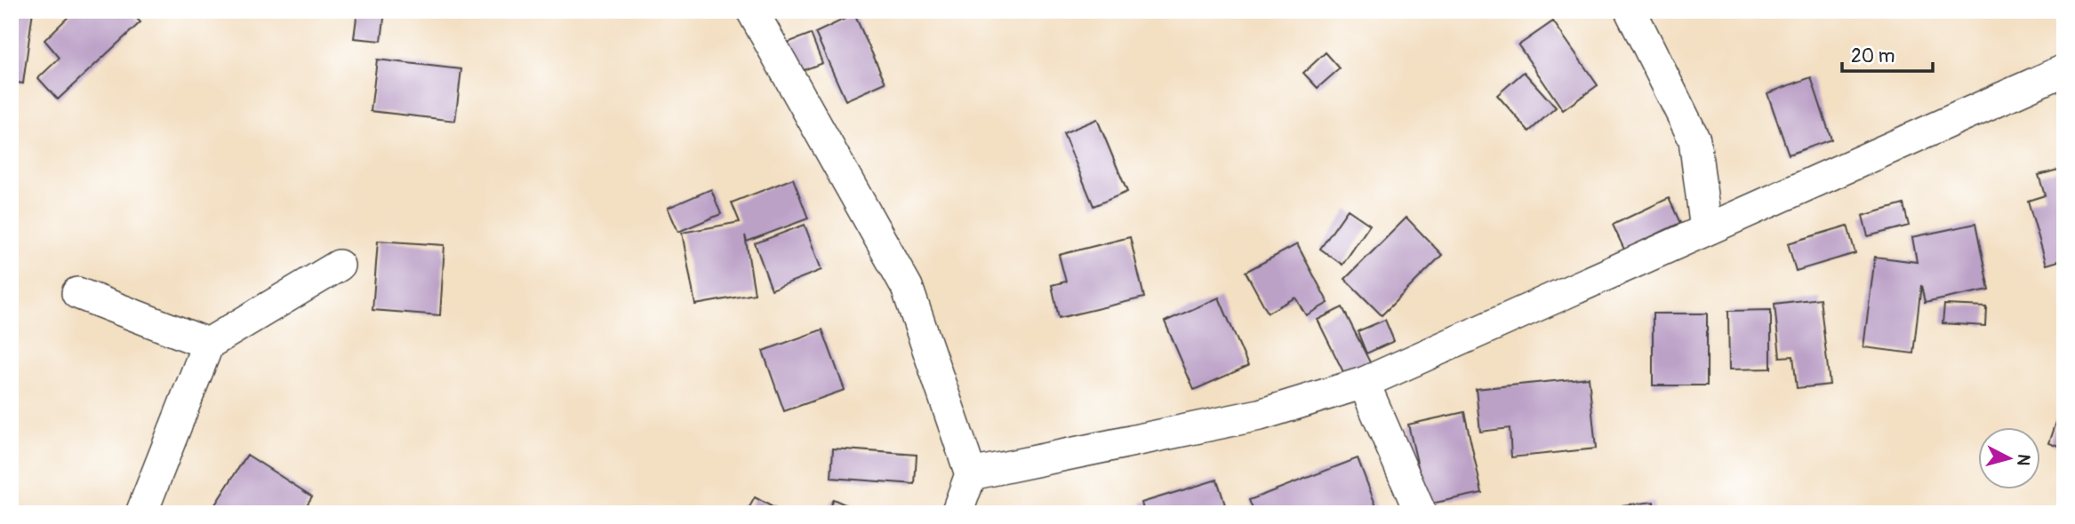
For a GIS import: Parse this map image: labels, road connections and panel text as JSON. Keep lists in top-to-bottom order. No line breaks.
{"scale_bar":"20 m","north":"right"}
